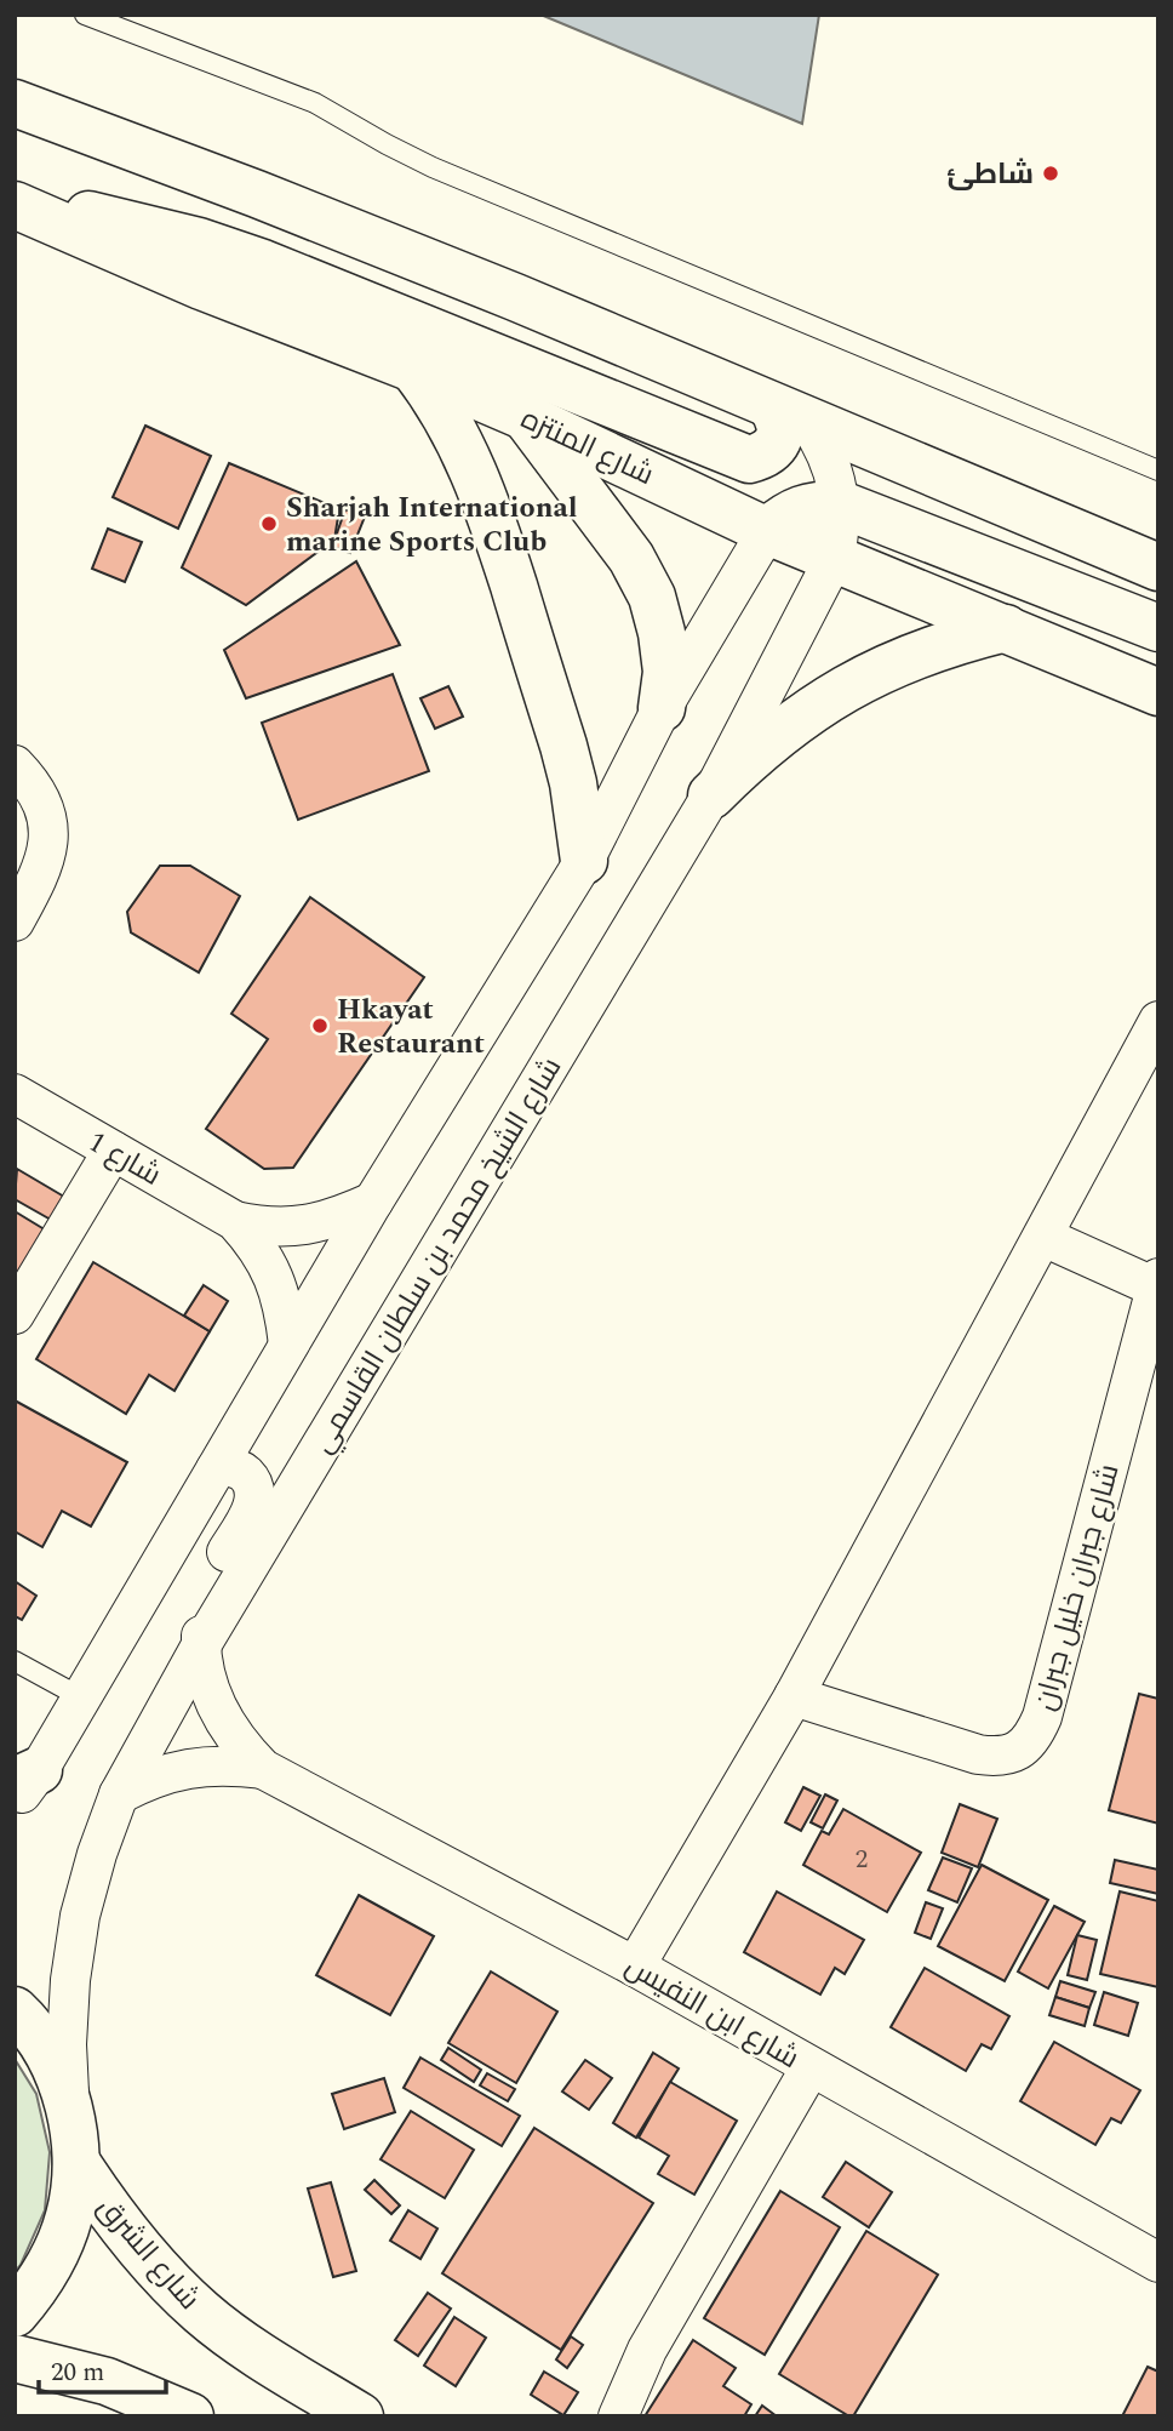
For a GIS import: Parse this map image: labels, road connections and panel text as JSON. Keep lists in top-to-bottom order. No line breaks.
{"streets":{"main road":["شارع المنتزه","شارع الشرق"],"street":["شارع 1","شارع الشيخ محمد بن سلطان القاسمي","شارع جبران خليل جبران","شارع ابن النفيس"]},"crossings":[["شارع المنتزه","شارع الشيخ محمد بن سلطان القاسمي"],["شارع الشيخ محمد بن سلطان القاسمي","شارع ابن النفيس"]],"places":["شاطئ","Sharjah International marine Sports Club","Hkayat Restaurant"],"house_numbers":["2"],"scale_bar":"20 m"}
